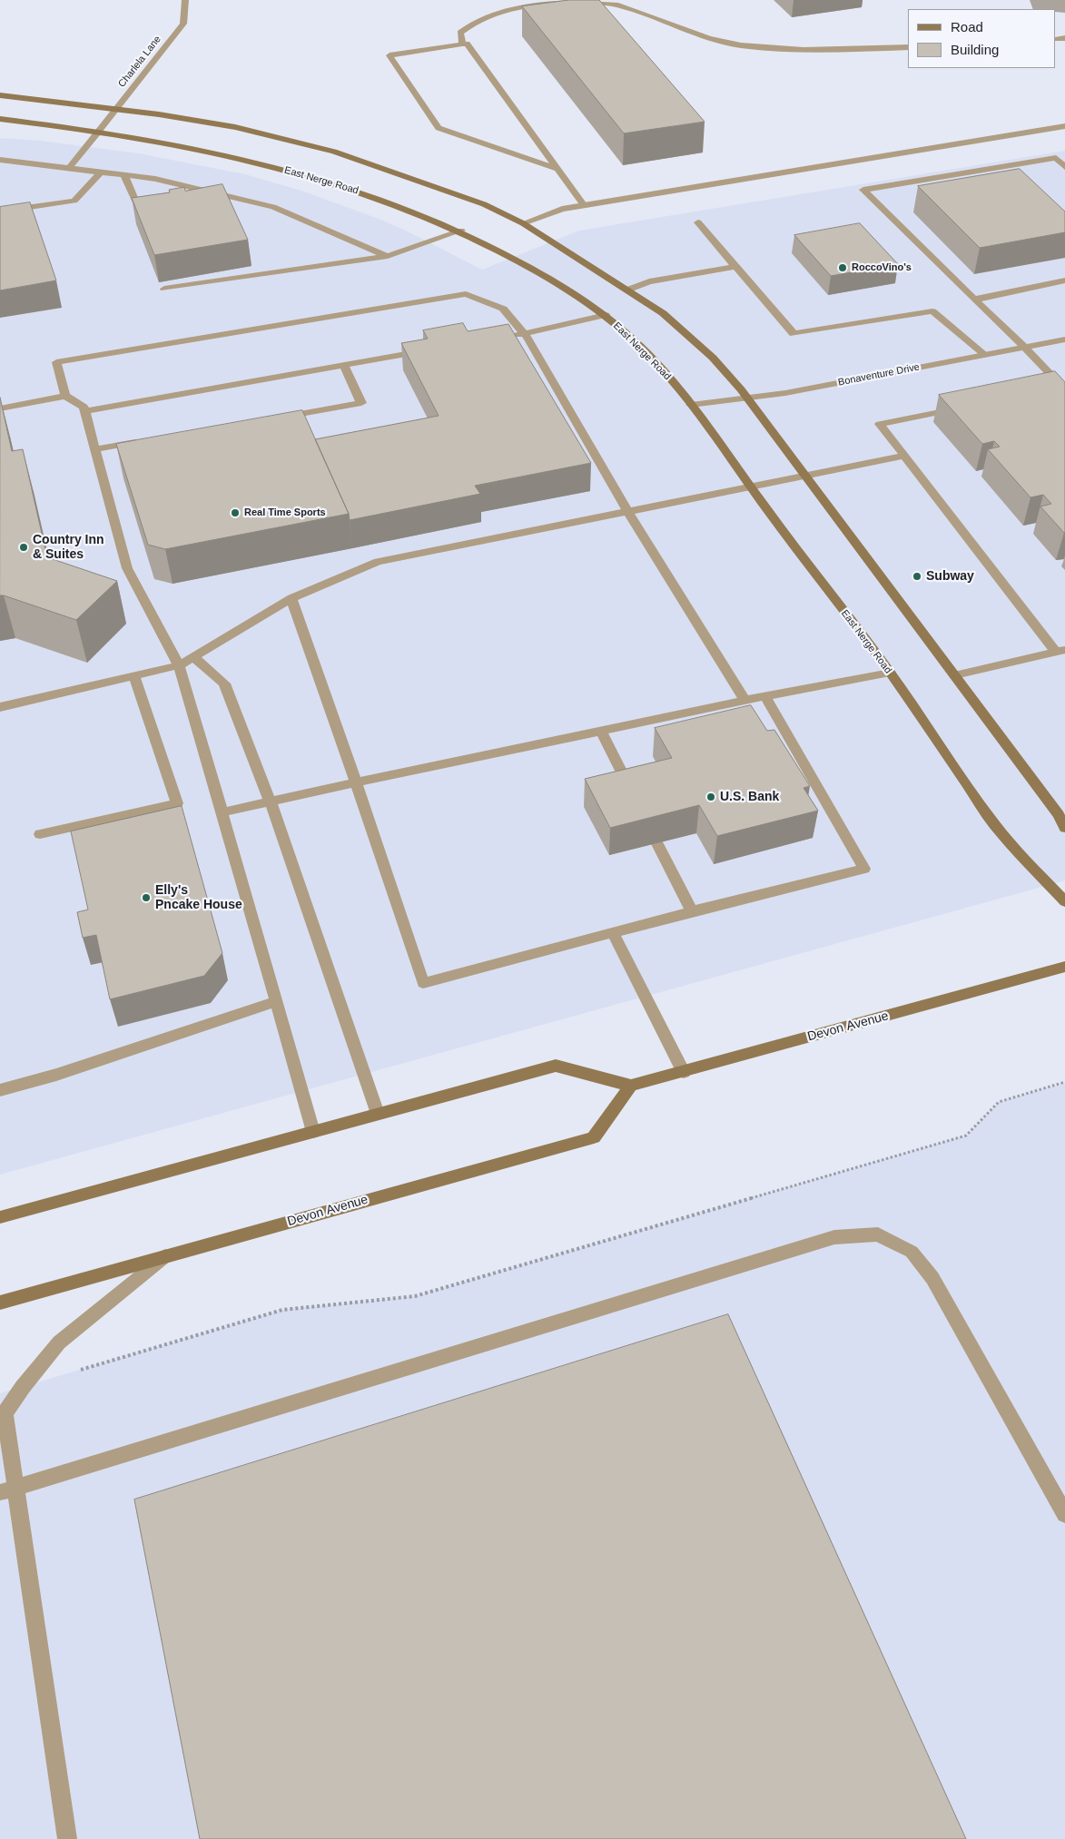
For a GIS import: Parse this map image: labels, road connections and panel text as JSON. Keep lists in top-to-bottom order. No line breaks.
{"streets":{"main road":["East Nerge Road","Devon Avenue"],"street":["Charlela Lane","Bonaventure Drive"]},"crossings":[["Charlela Lane","East Nerge Road"],["East Nerge Road","Bonaventure Drive"]],"places":["RoccoVino's","Real Time Sports","Country Inn & Suites","Subway","U.S. Bank","Elly's Pncake House"],"legend":["Road","Building"]}
